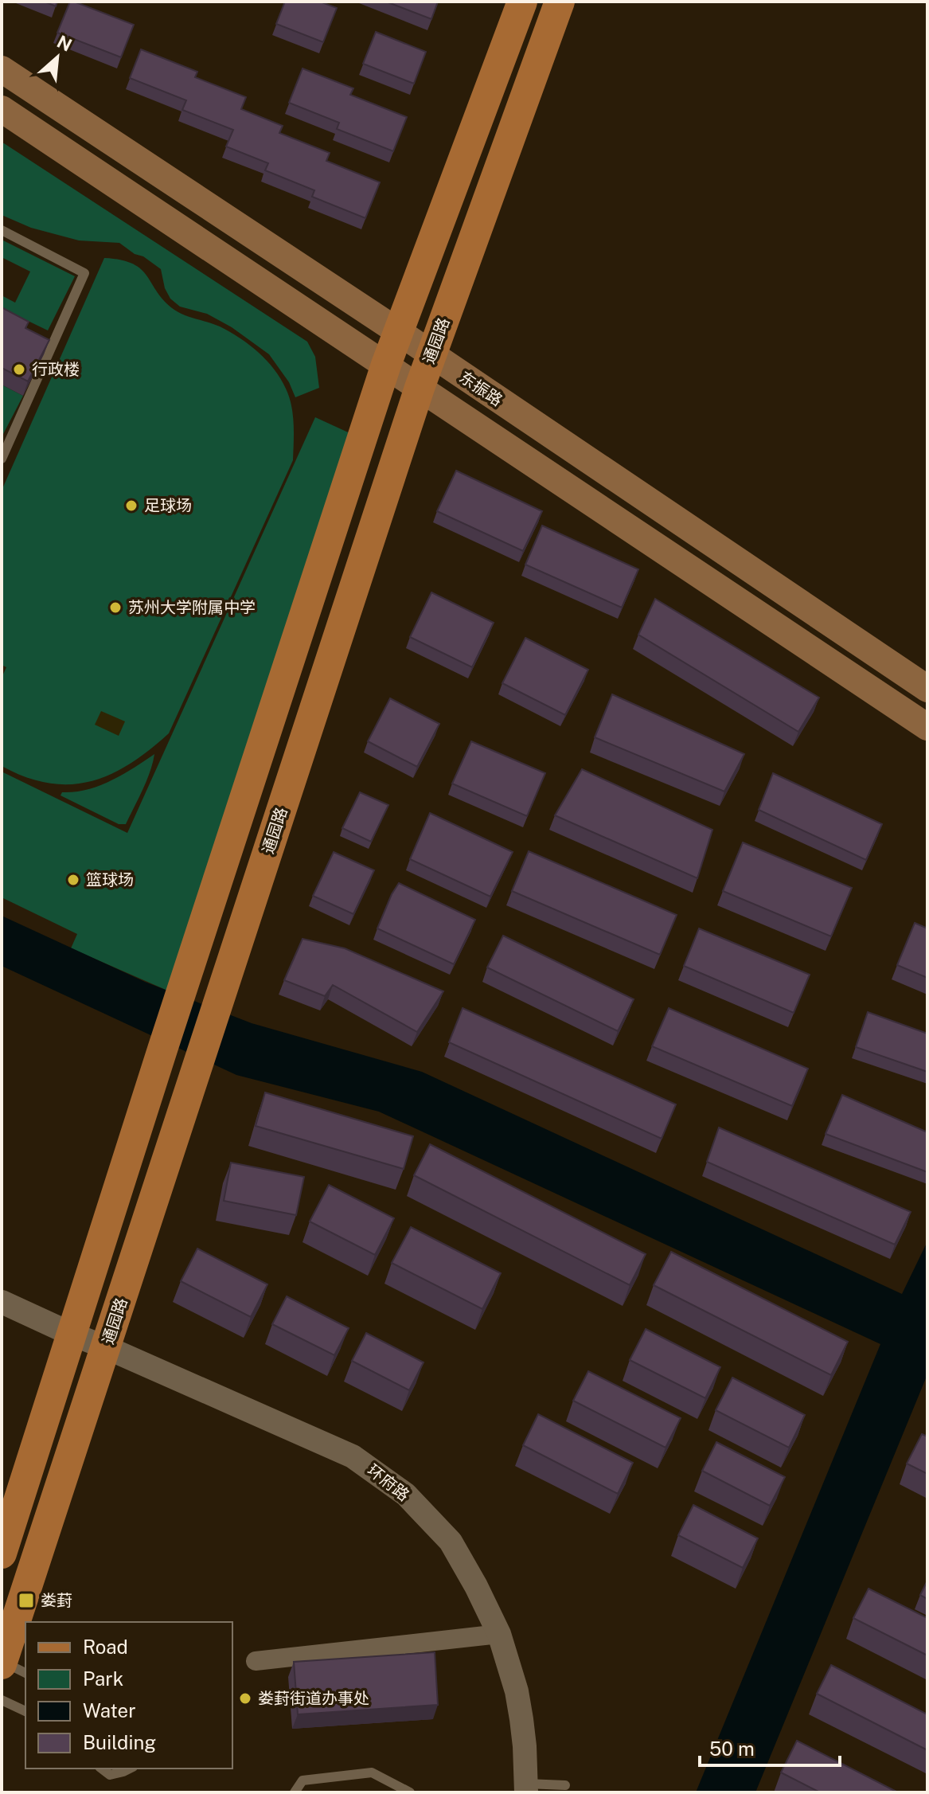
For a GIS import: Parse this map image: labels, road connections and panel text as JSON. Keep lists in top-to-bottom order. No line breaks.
{"streets":{"main road":["通园路","东振路"],"street":["环府路"]},"crossings":[["通园路","东振路"],["通园路","环府路"]],"places":{"other":["行政楼","足球场","苏州大学附属中学","篮球场","娄葑街道办事处"],"transit":["娄葑"]},"legend":["Road","Park","Water","Building"],"scale_bar":"50 m","north":"top right"}
